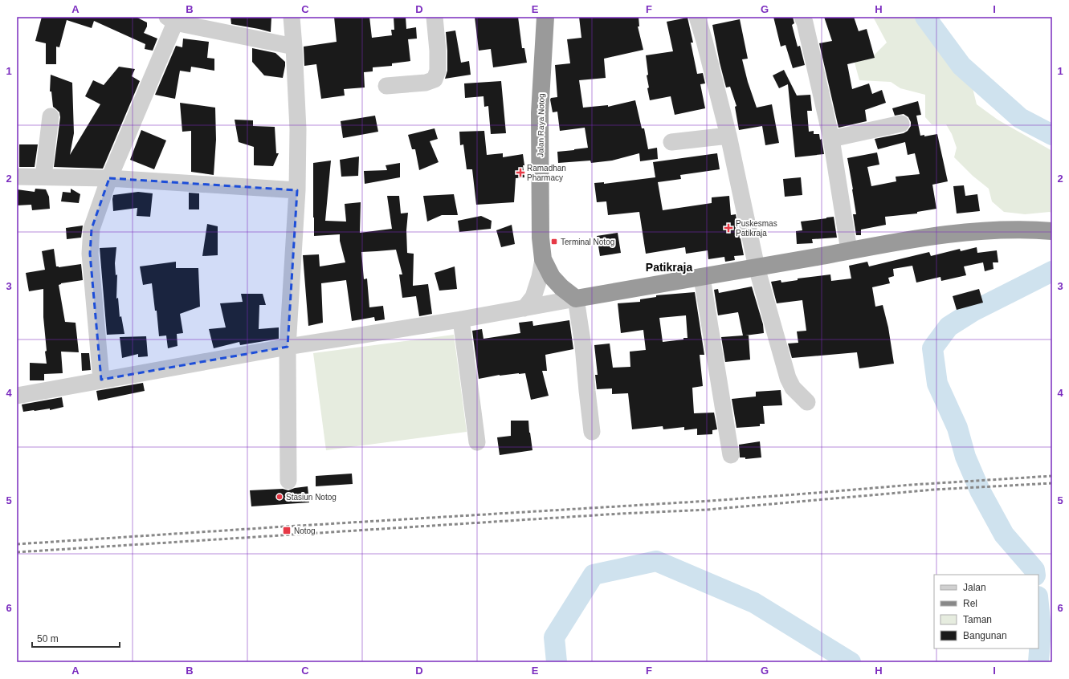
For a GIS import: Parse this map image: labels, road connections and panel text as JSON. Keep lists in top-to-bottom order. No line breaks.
{"streets":{"highway":["Jalan Raya Notog"]},"districts":["Patikraja"],"places":{"health":["Ramadhan Pharmacy","Puskesmas Patikraja"],"transit":["Terminal Notog","Notog"],"other":["Stasiun Notog"]},"legend":["Jalan","Rel","Taman","Bangunan"],"scale_bar":"50 m","grid":{"columns":["A","B","C","D","E","F","G","H","I"],"rows":["1","2","3","4","5","6"]}}
